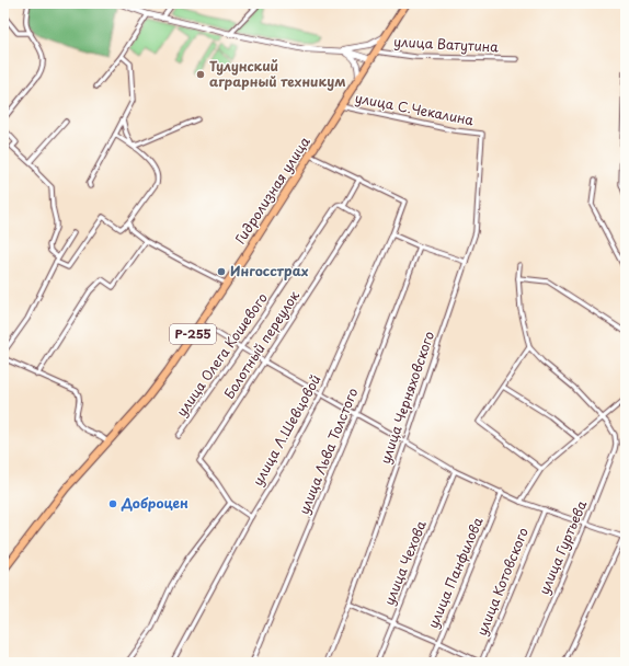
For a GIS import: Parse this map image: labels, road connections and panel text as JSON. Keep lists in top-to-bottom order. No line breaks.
{"streets":{"highway":["Гидролизная улица","Р-255"],"street":["улица Ватутина","улица С.Чекалина","Болотный переулок","улица Олега Кошевого","улица Черняховского","улица Л.Шевцовой","улица Льва Толстого","улица Гуртьева","улица Чехова","улица Панфилова","улица Котовского"]},"crossings":[["улица Ватутина","Гидролизная улица"],["улица С.Чекалина","Гидролизная улица"],["улица С.Чекалина","улица Черняховского"],["Болотный переулок","улица Олега Кошевого"]],"places":["Тулунский аграрный техникум","Ингосстрах","Доброцен"]}
